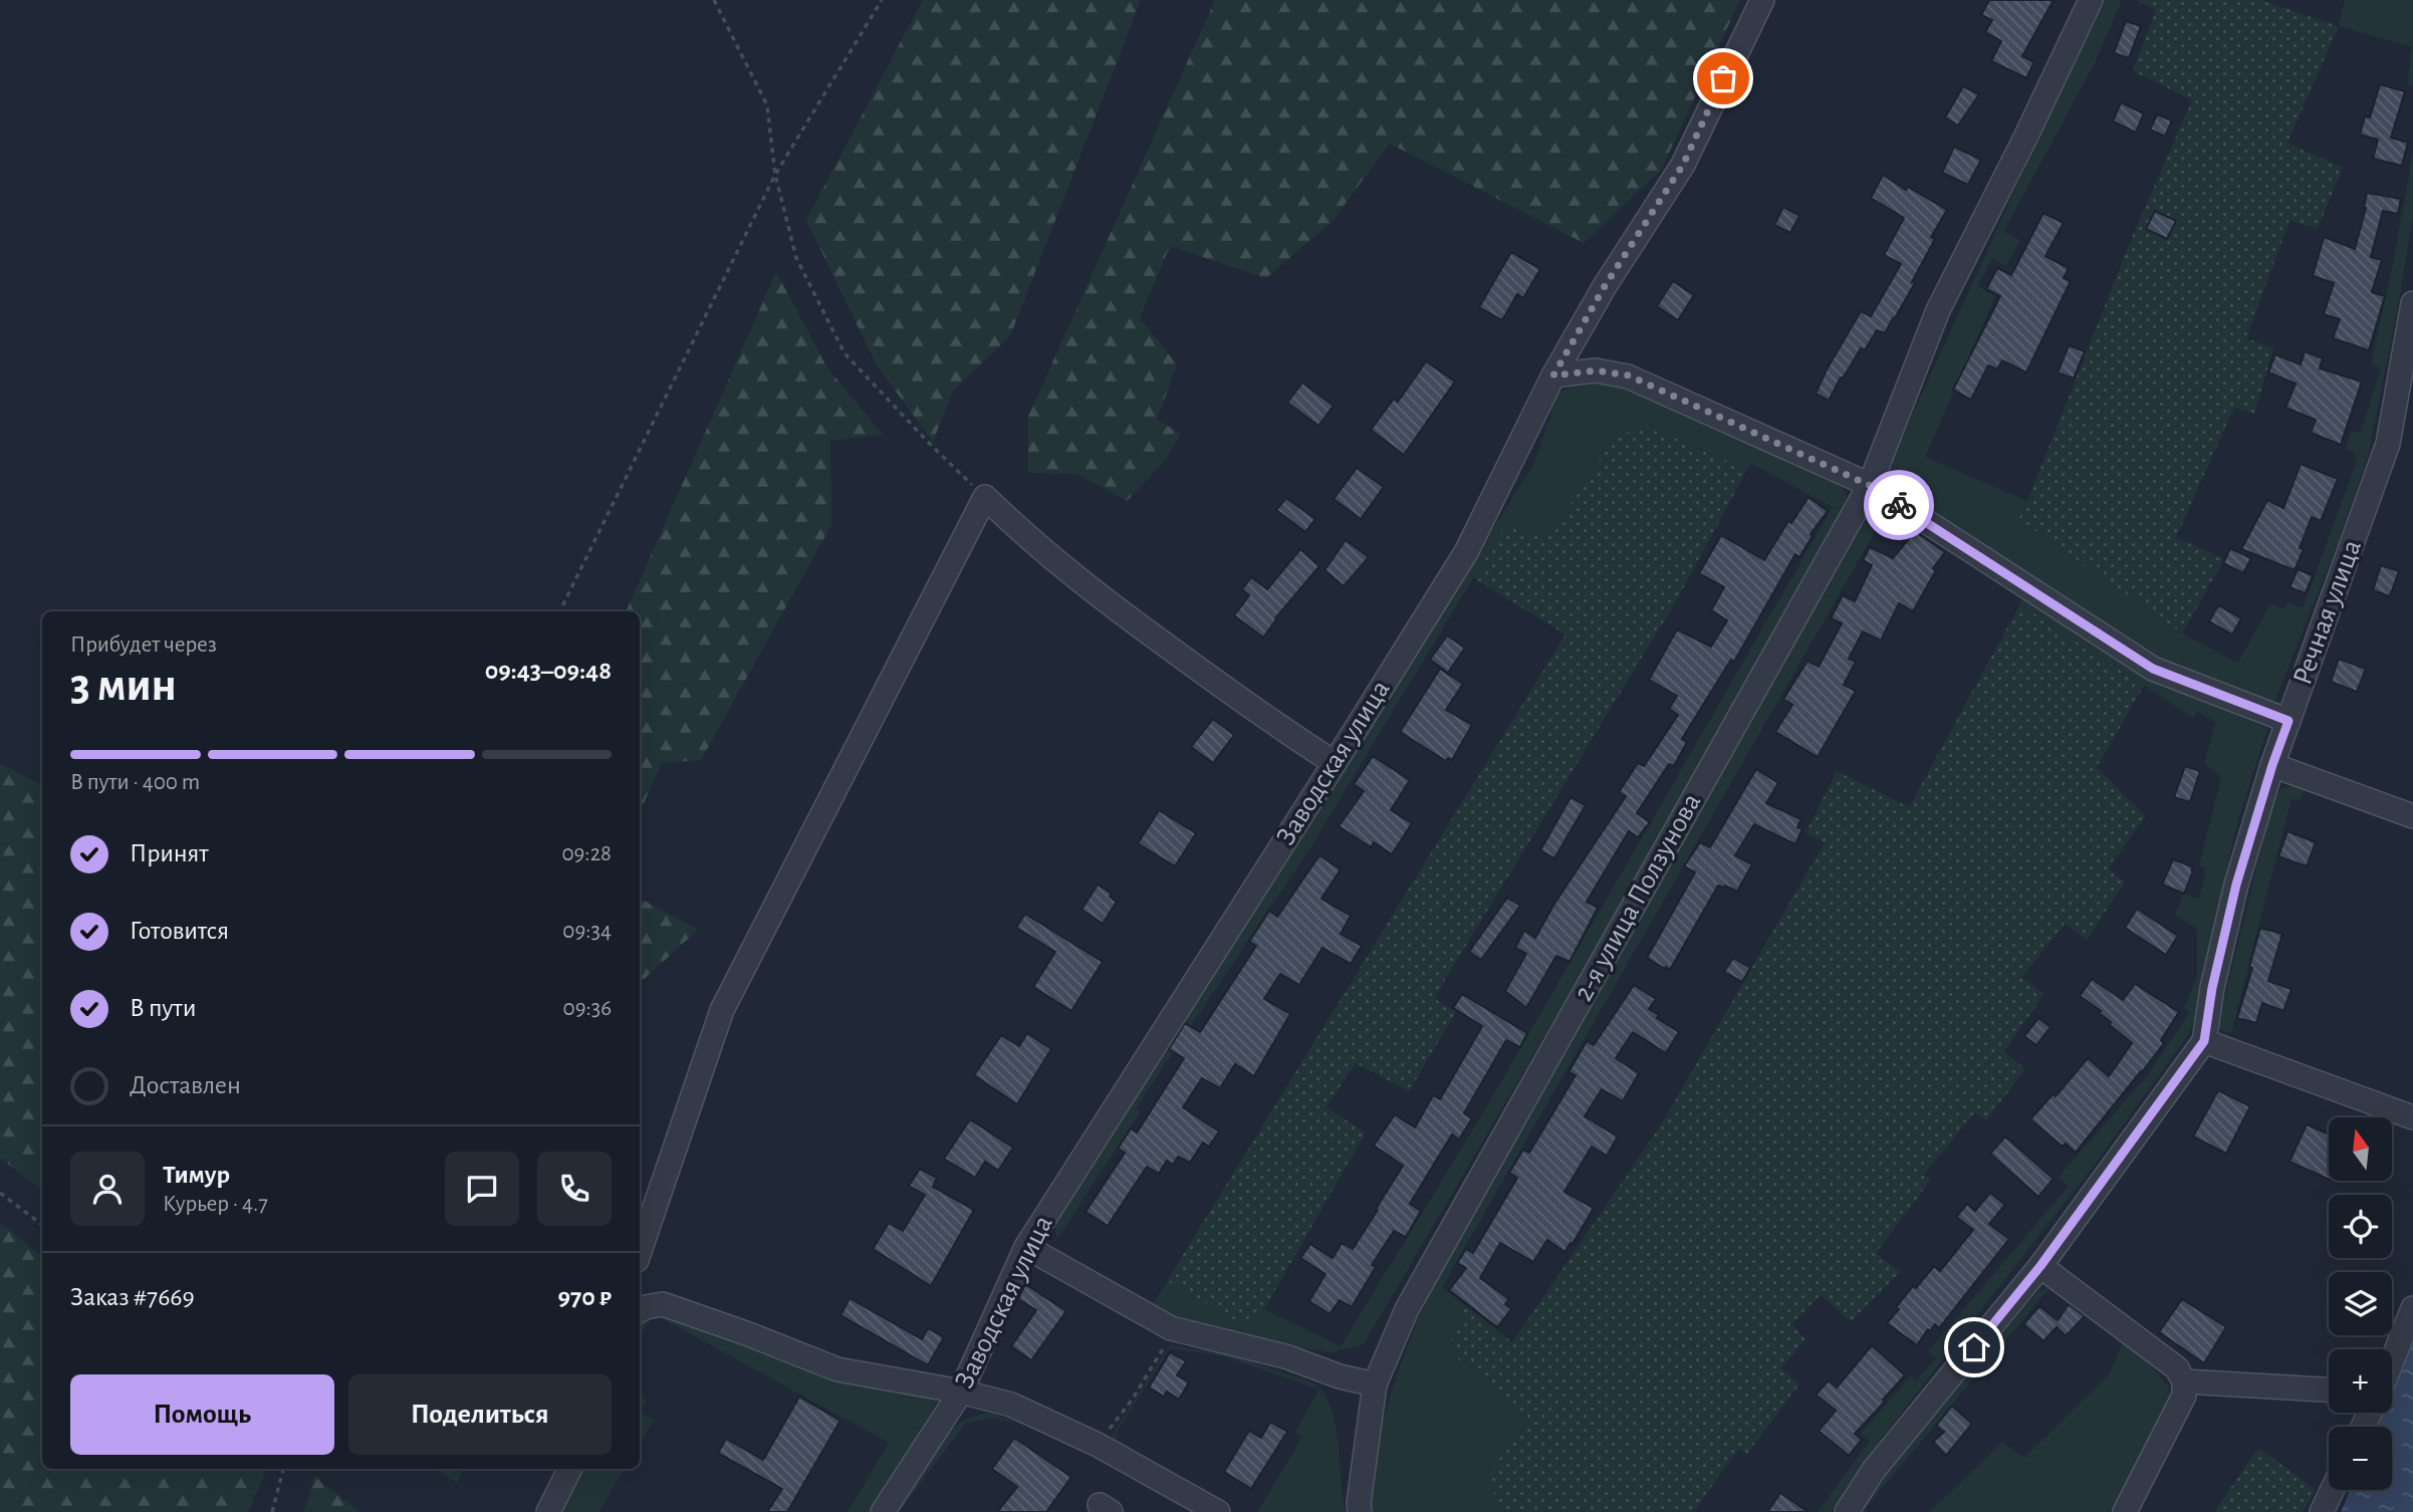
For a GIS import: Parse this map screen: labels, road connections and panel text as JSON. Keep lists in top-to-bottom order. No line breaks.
{"streets":{"street":["Речная улица","Заводская улица","2-я улица Ползунова"]},"north":"top","page":{"heading":["3 мин","Прибудет через","09:43–09:48"],"panel":["Тимур","Курьер · 4.7","Заказ #7669","970 ₽"],"bar":"В пути · 400 m","list":[["Принят","09:28"],["Готовится","09:34"],["В пути","09:36"],"Доставлен"],"map_buttons":["+","−"],"buttons":["Помощь","Поделиться"]}}
